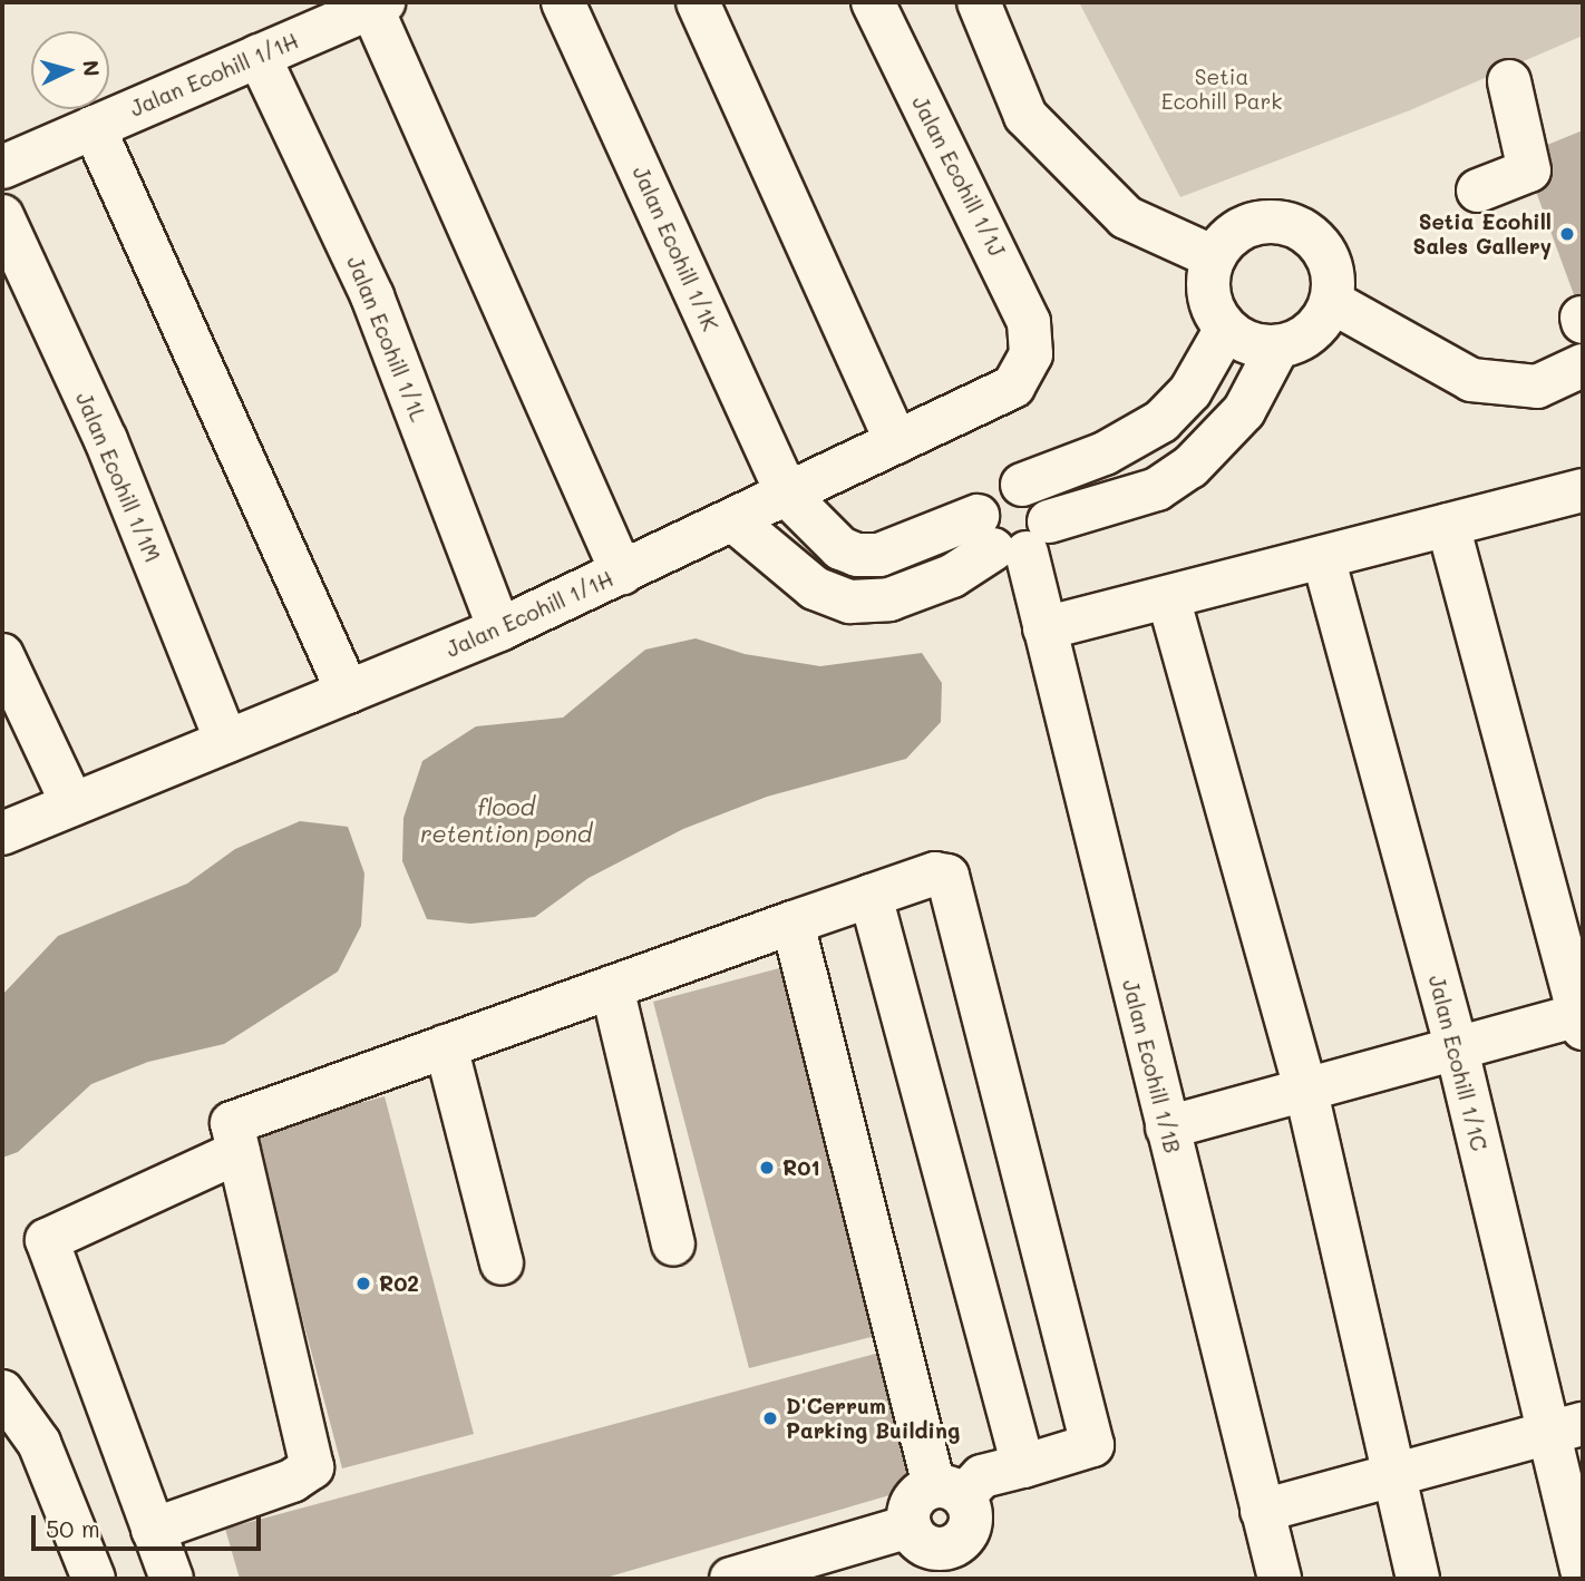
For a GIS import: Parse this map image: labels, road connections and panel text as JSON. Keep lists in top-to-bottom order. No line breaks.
{"streets":{"street":["Jalan Ecohill 1/1H","Jalan Ecohill 1/1J","Jalan Ecohill 1/1K","Jalan Ecohill 1/1L","Jalan Ecohill 1/1M","Jalan Ecohill 1/1C","Jalan Ecohill 1/1B"]},"crossings":[["Jalan Ecohill 1/1H","Jalan Ecohill 1/1J"],["Jalan Ecohill 1/1H","Jalan Ecohill 1/1K"],["Jalan Ecohill 1/1H","Jalan Ecohill 1/1L"],["Jalan Ecohill 1/1H","Jalan Ecohill 1/1M"]],"water":["flood retention pond"],"parks":["Setia Ecohill Park"],"places":["Setia Ecohill Sales Gallery","R01","R02","D'Cerrum Parking Building"],"scale_bar":"50 m","north":"right"}
